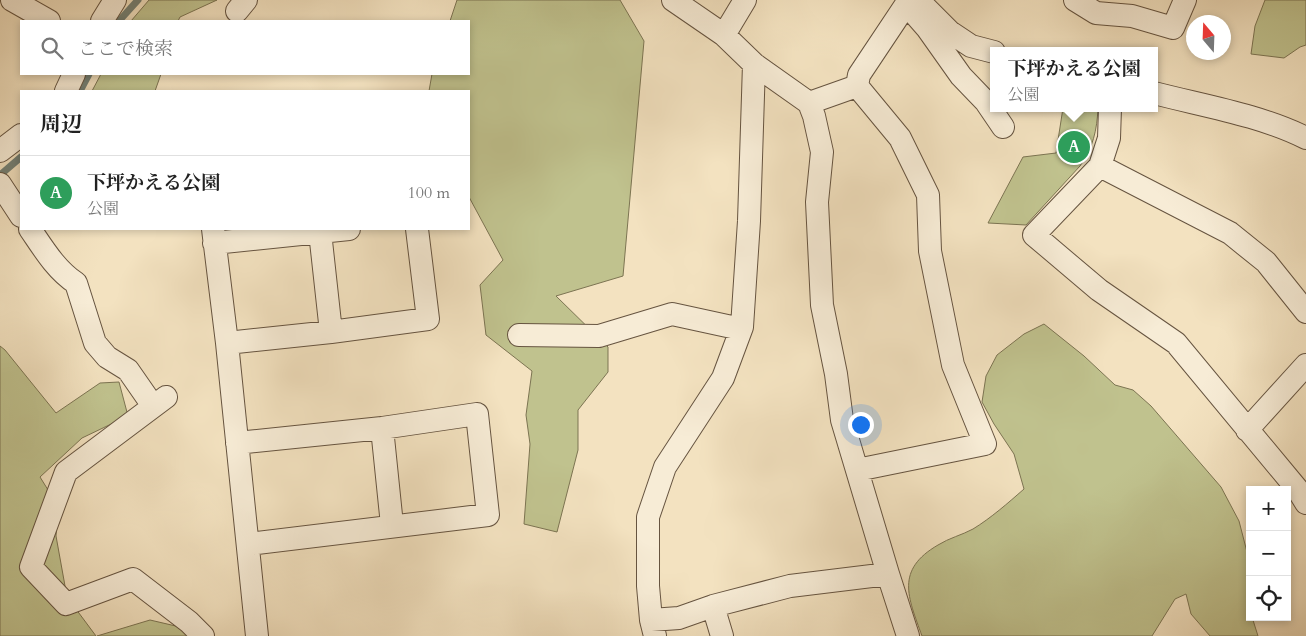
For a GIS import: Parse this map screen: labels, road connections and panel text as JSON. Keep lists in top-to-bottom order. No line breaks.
{"north":"top","page":{"search":"ここで検索","popup":["下坪かえる公園","公園"],"heading":"周辺","pins":"A","list":[{"mark":"A","name":"下坪かえる公園","note":"公園","value":"100 m"}],"map_buttons":["+","−"]}}
